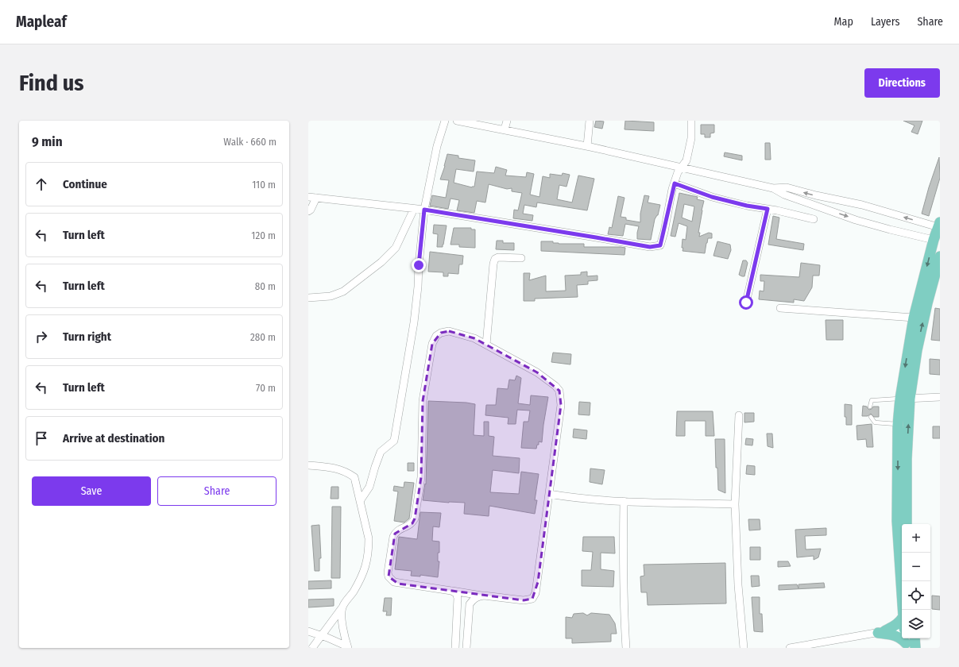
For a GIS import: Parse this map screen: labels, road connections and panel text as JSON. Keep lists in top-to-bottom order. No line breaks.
{"page":{"header":"Mapleaf","nav":["Map","Layers","Share"],"buttons":["Directions",["Save","Share"]],"title":"Find us","heading":["9 min","Walk · 660 m"],"list":[["Continue","110 m"],["Turn left","120 m"],["Turn left","80 m"],["Turn right","280 m"],["Turn left","70 m"],"Arrive at destination"],"map_buttons":["+","−"]}}
